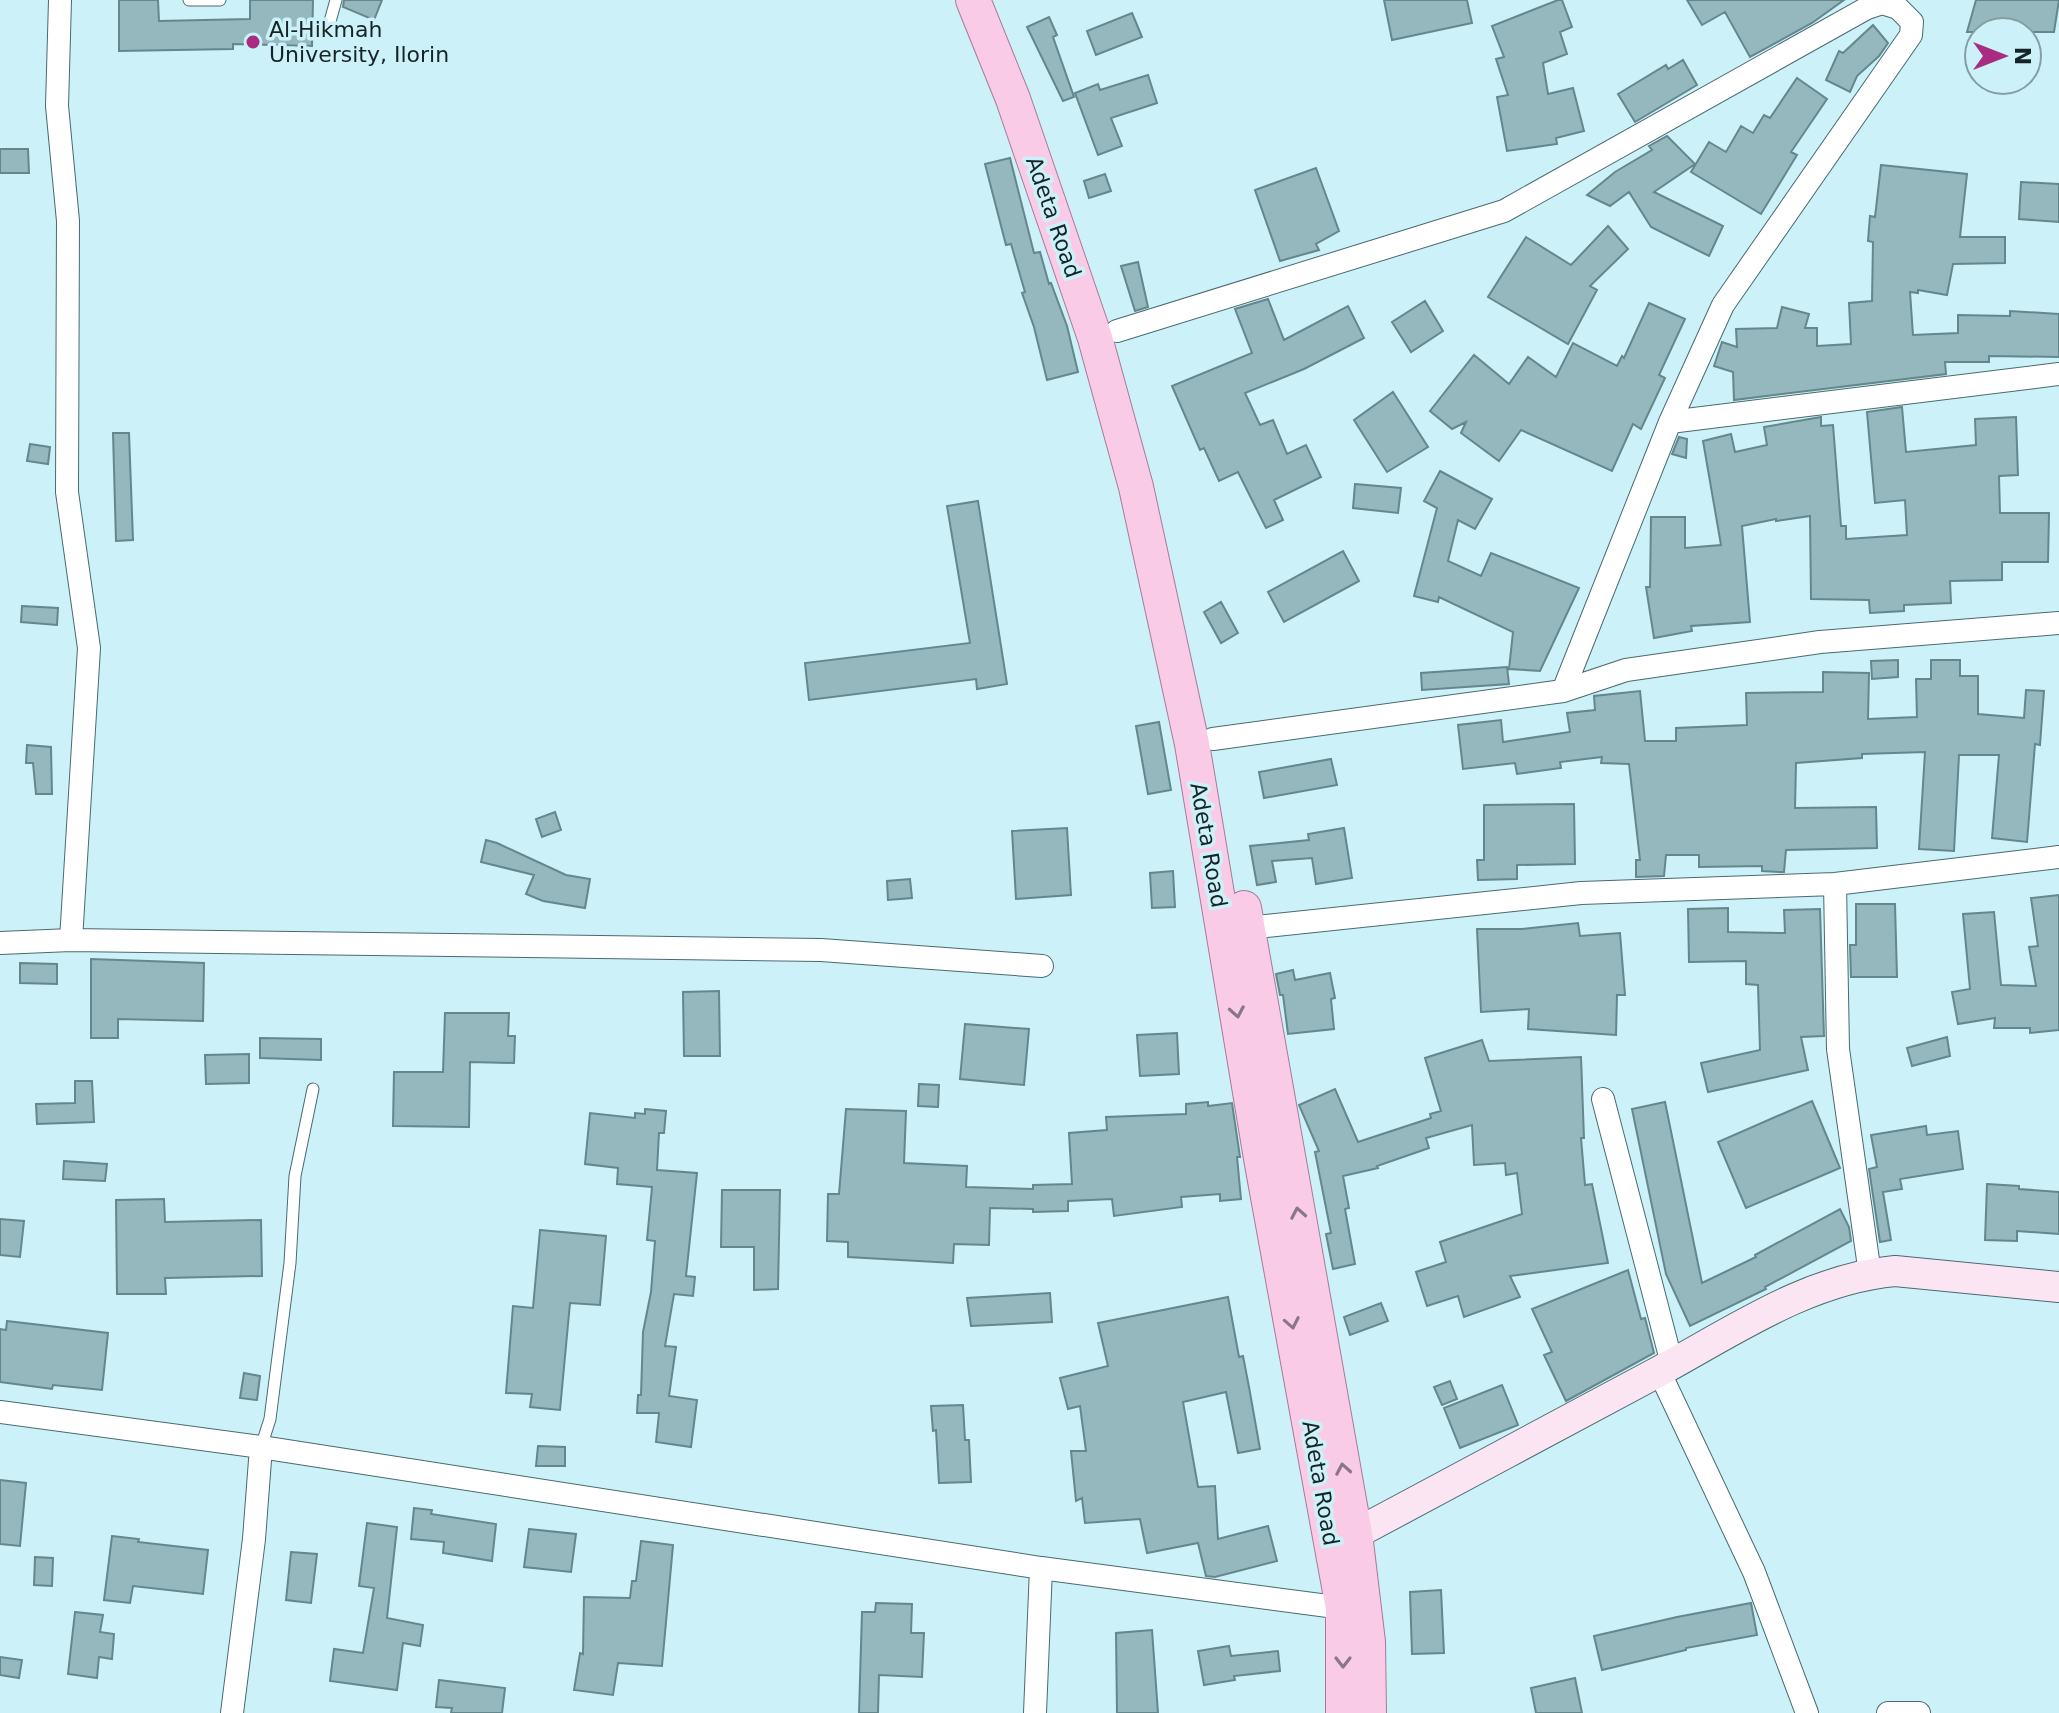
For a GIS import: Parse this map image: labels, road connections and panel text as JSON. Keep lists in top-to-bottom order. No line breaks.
{"streets":{"main road":["Adeta Road"]},"places":["Al-Hikmah University, Ilorin"],"north":"right"}
